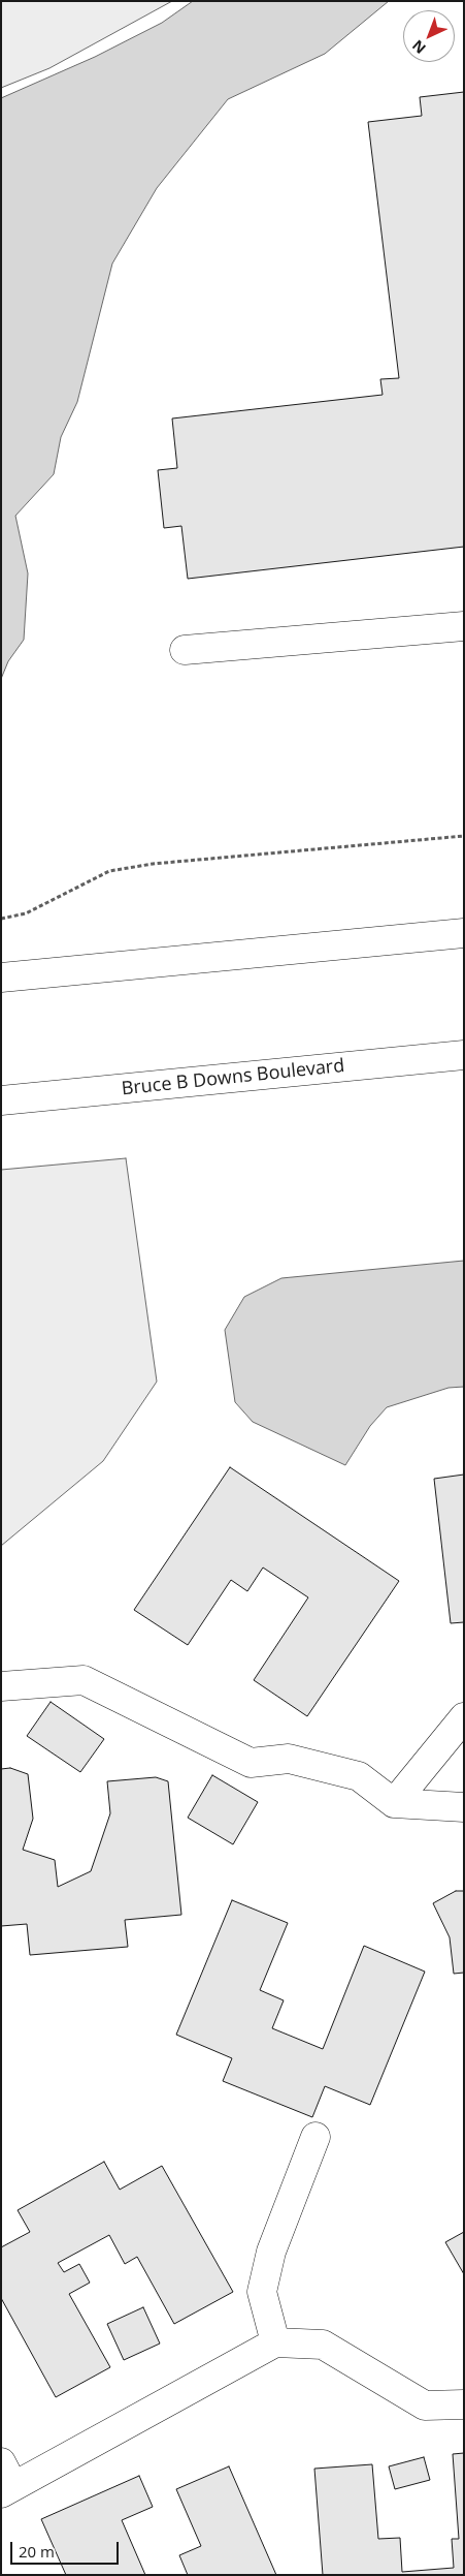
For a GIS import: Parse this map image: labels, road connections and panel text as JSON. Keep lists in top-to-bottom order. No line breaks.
{"streets":{"street":["Bruce B Downs Boulevard"]},"scale_bar":"20 m","north":"bottom left"}
